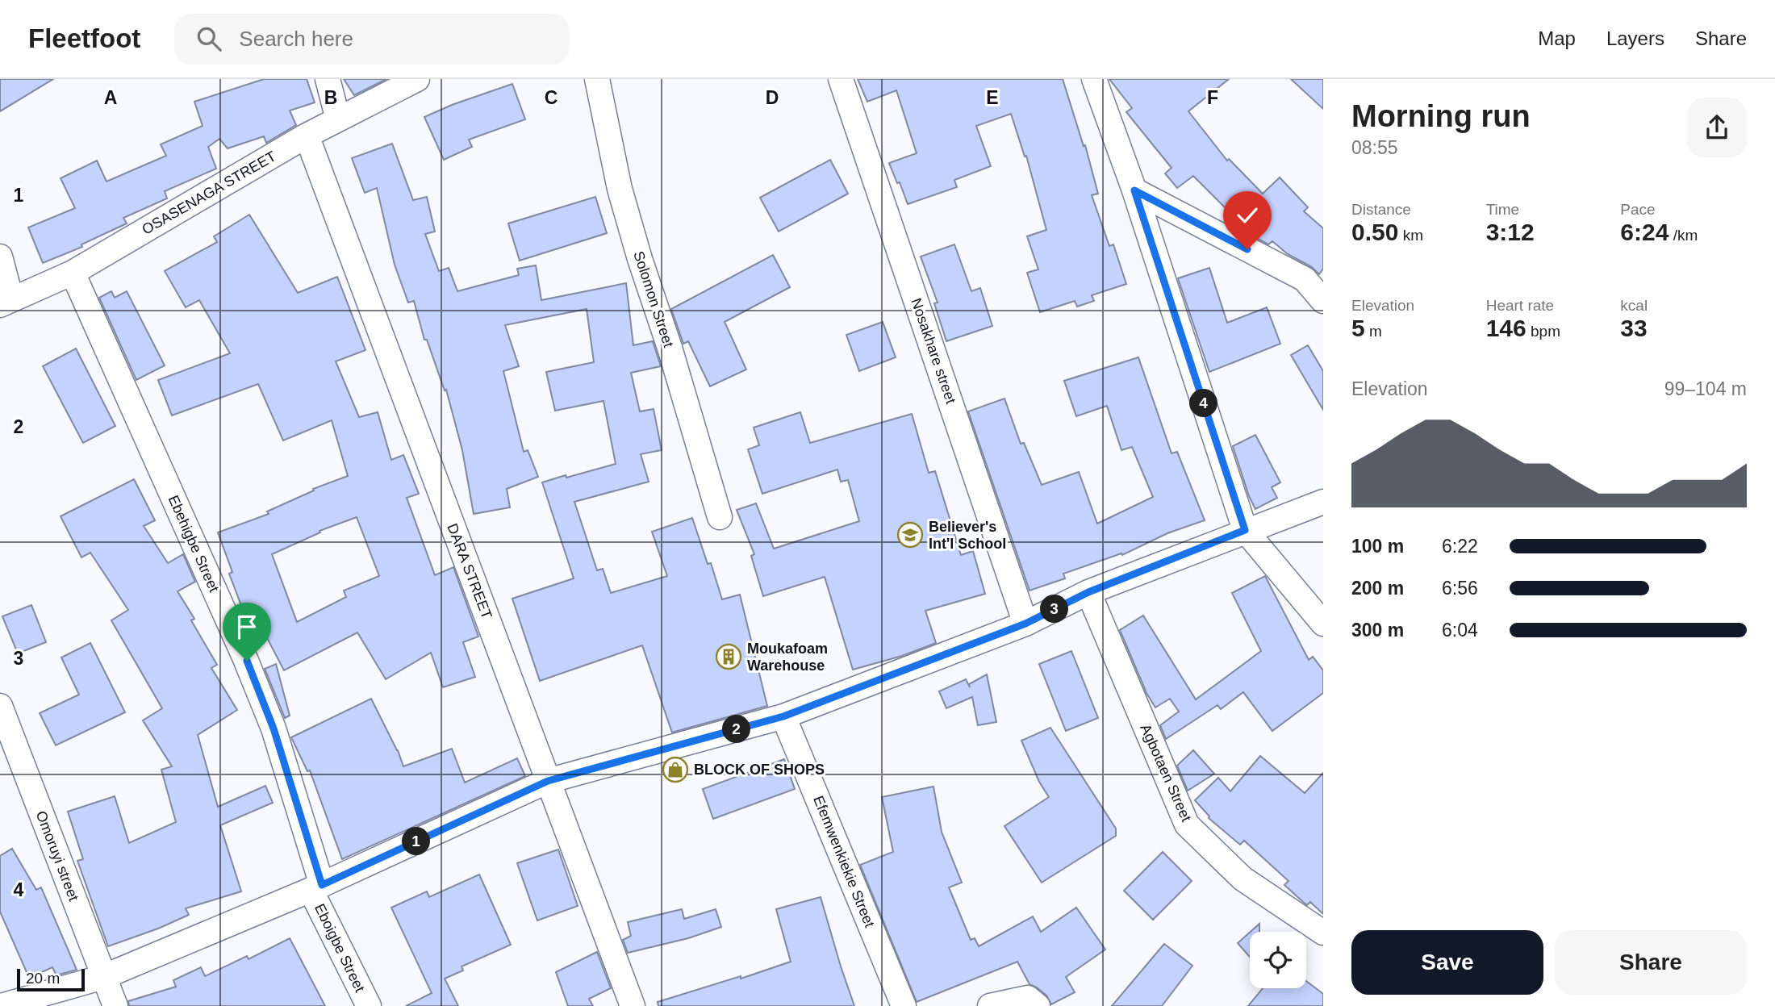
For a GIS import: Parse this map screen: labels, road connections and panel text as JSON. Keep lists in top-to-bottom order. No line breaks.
{"streets":{"street":["OSASENAGA STREET","Solomon Street","Nosakhare street","Ebehigbe Street","DARA STREET","Agbotaen Street","Omoruyi street","Efemwenkiekie Street","Eboigbe Street"]},"crossings":[["OSASENAGA STREET","Ebehigbe Street"],["OSASENAGA STREET","DARA STREET"],["Ebehigbe Street","Eboigbe Street"]],"places":{"school or university":["Believer's Int'l School"],"building":["Moukafoam Warehouse"],"shop":["BLOCK OF SHOPS"]},"scale_bar":"20 m","page":{"header":"Fleetfoot","search":"Search here","nav":["Map","Layers","Share"],"heading":["Morning run","08:55"],"stats":[["Distance","0.50 km"],["Time","3:12"],["Pace","6:24 /km"],["Elevation","5 m"],["Heart rate","146 bpm"],["kcal","33"]],"chart":["Elevation","99–104 m"],"pins":["4","3","2","1"],"list":[{"name":"100 m","note":"6:22"},{"name":"200 m","note":"6:56"},{"name":"300 m","note":"6:04"}],"buttons":["Save","Share"],"scale":"20 m"},"grid":{"columns":["A","B","C","D","E","F"],"rows":["1","2","3","4"]}}
